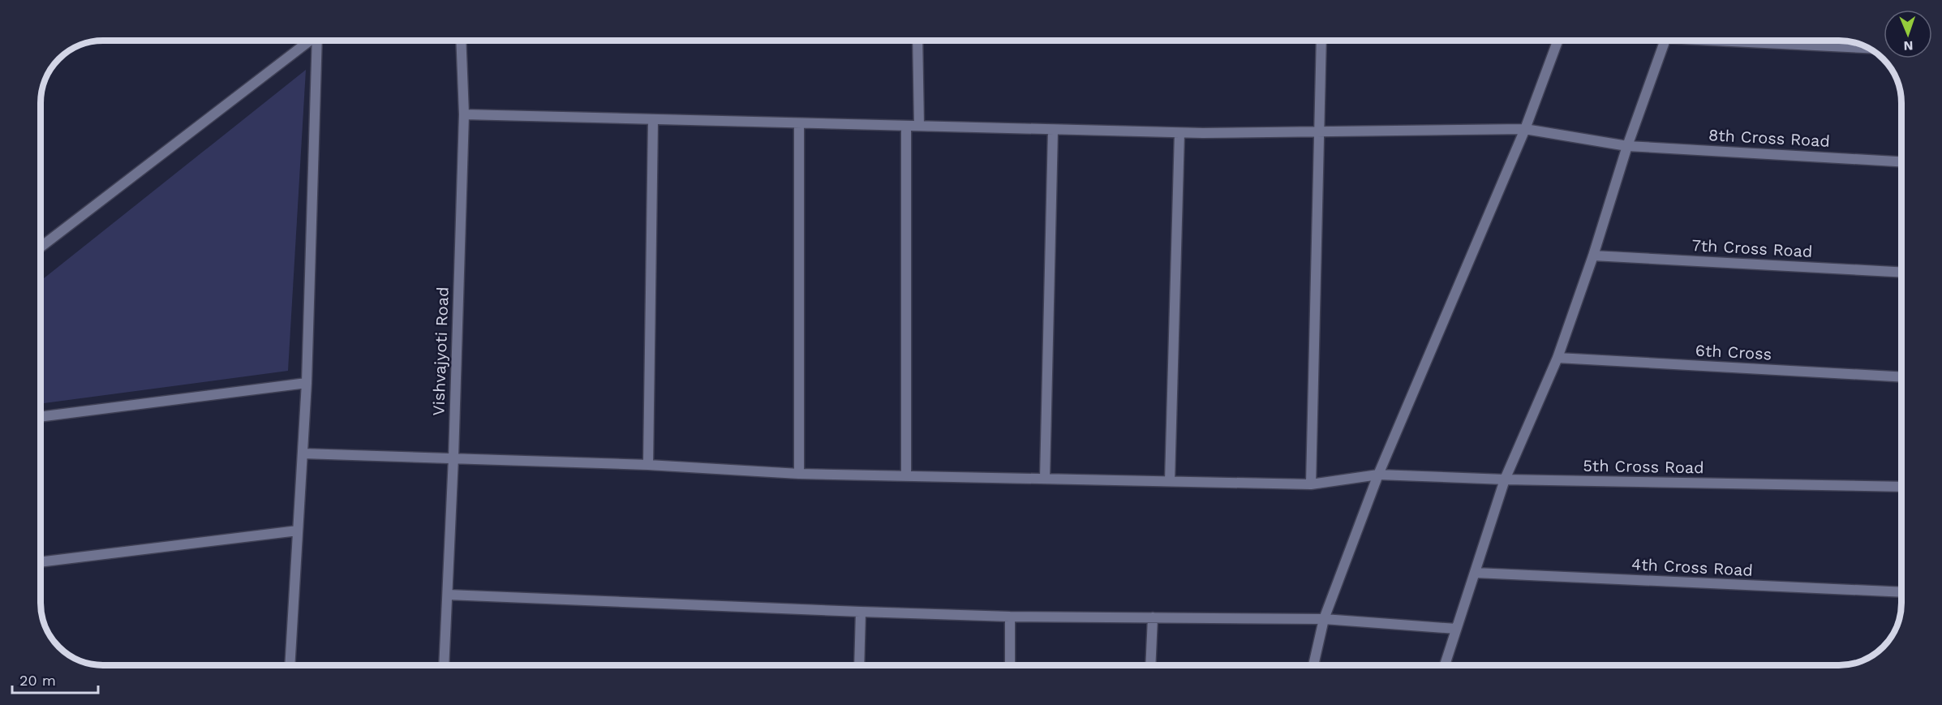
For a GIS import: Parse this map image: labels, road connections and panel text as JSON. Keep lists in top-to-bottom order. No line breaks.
{"streets":{"street":["8th Cross Road","7th Cross Road","Vishvajyoti Road","6th Cross","5th Cross Road","4th Cross Road"]},"crossings":[["8th Cross Road","Vishvajyoti Road"],["Vishvajyoti Road","5th Cross Road"]],"scale_bar":"20 m","north":"bottom"}
